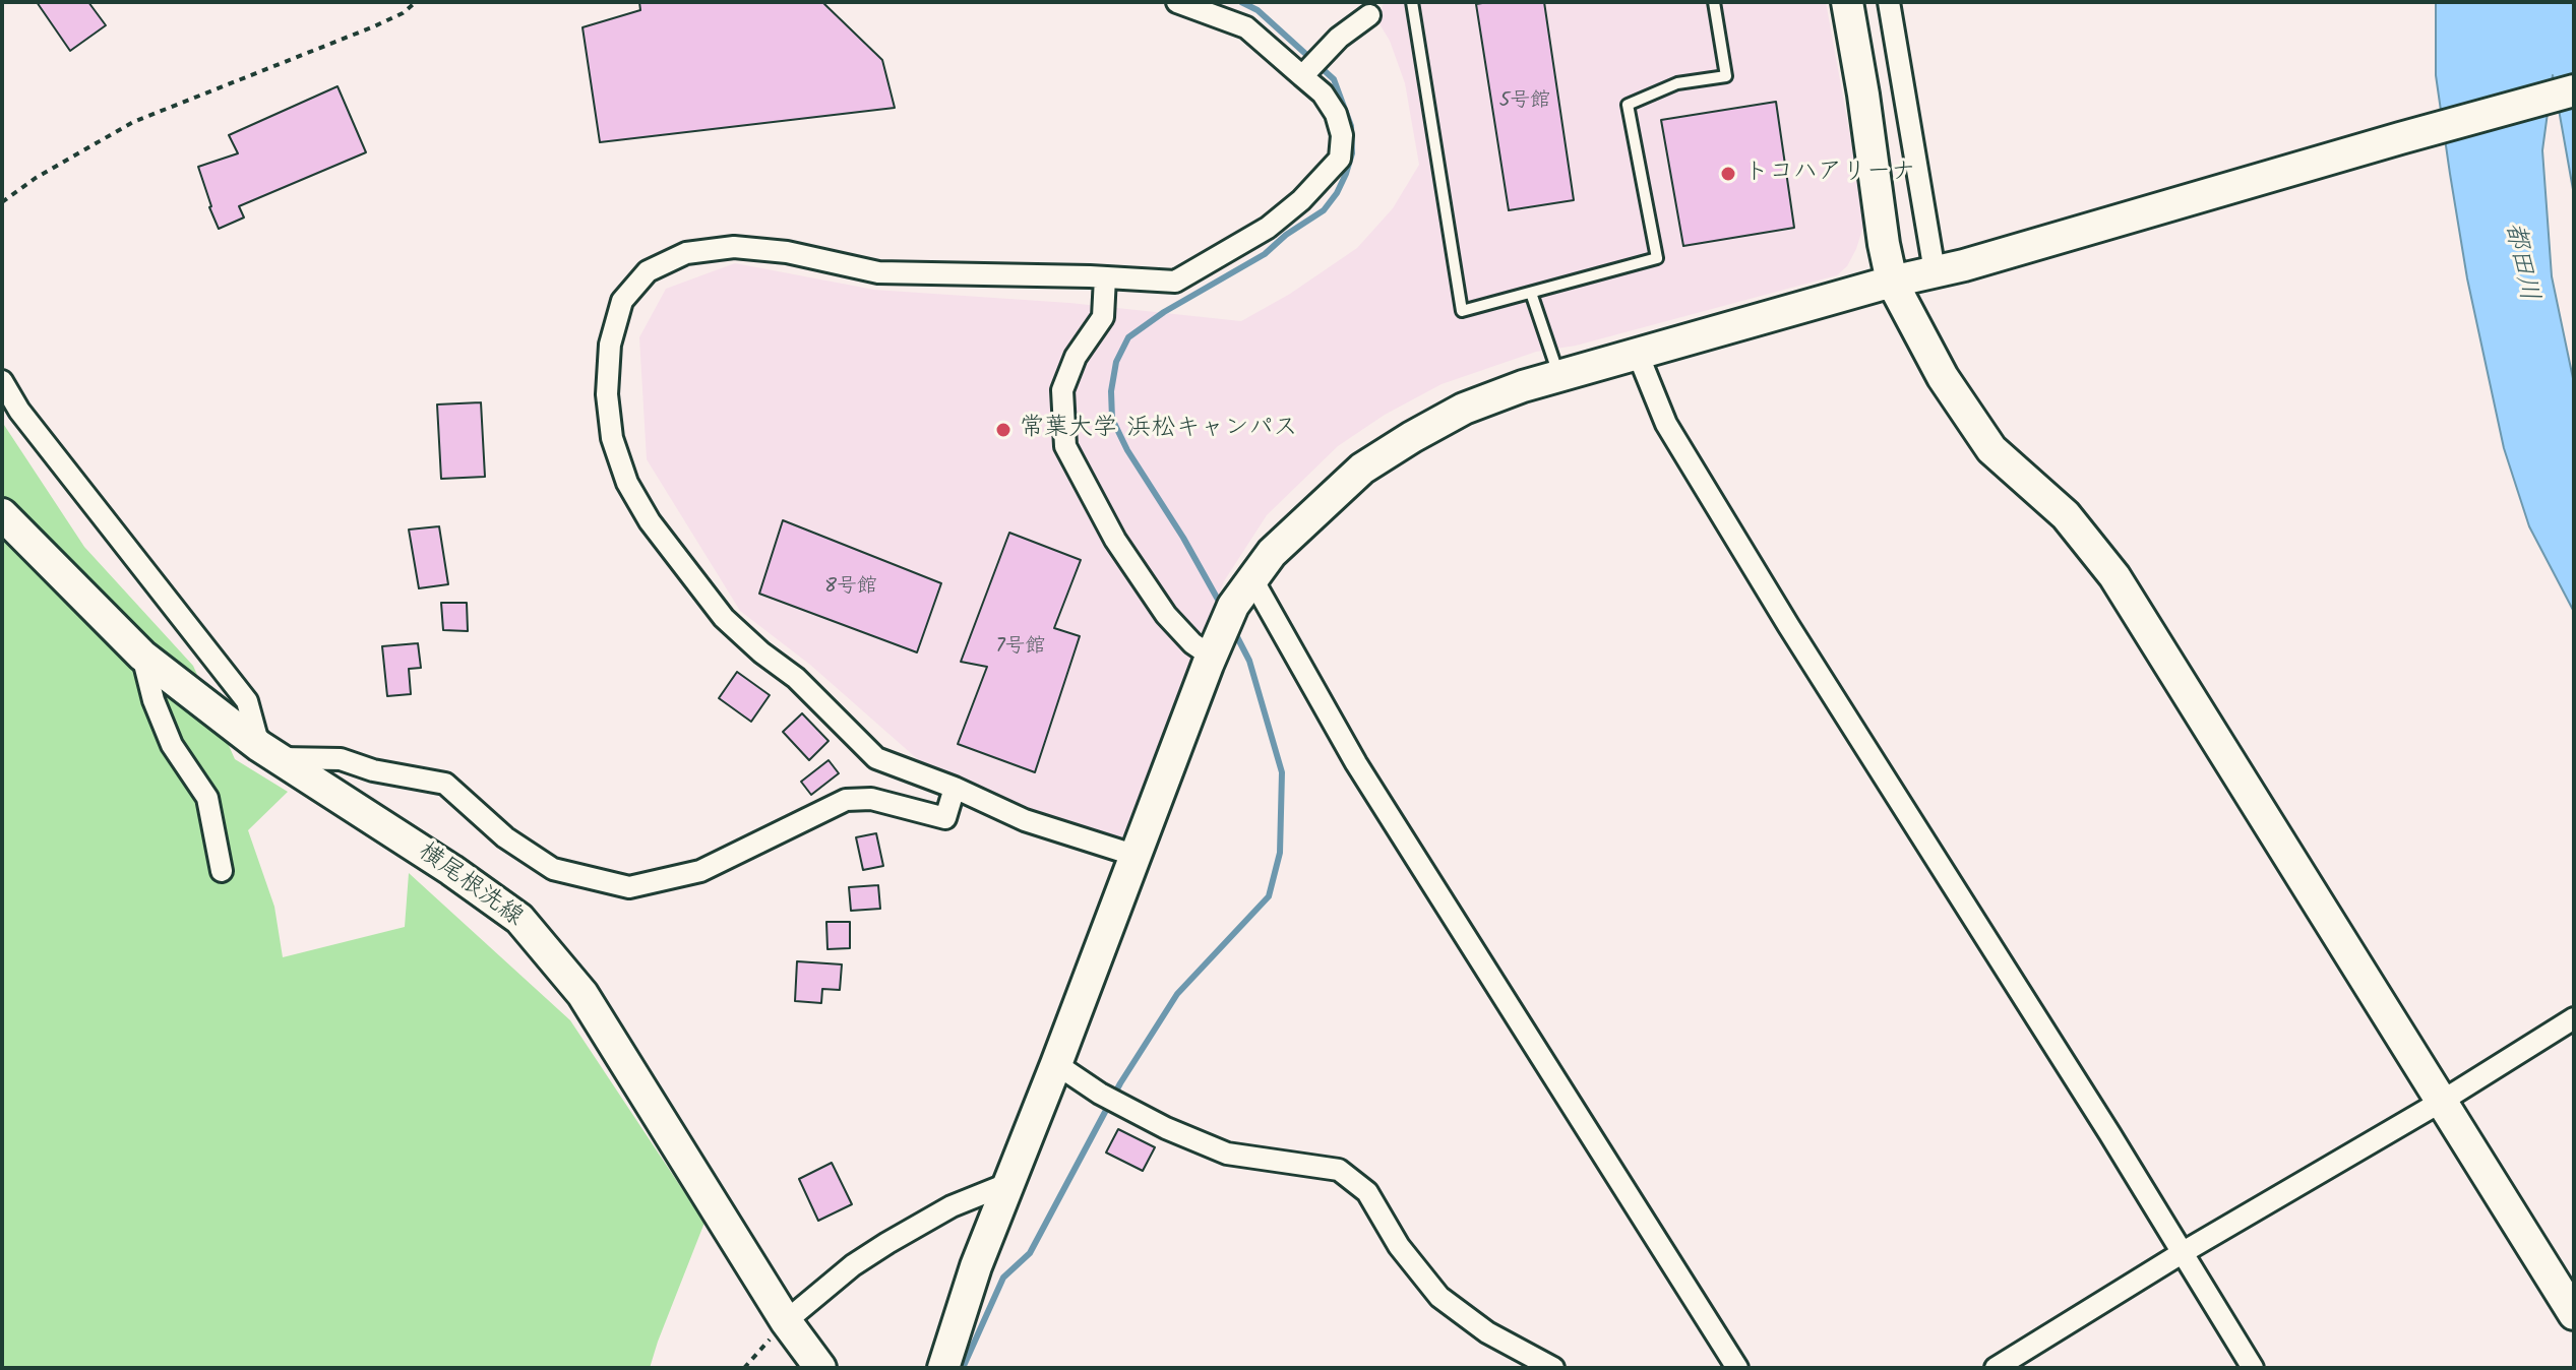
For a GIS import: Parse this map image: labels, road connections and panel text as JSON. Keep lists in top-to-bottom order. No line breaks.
{"streets":{"street":["横尾根洗線"]},"water":["都田川"],"places":["トコハアリーナ","常葉大学 浜松キャンパス"],"house_numbers":["5号館","8号館","7号館"]}
